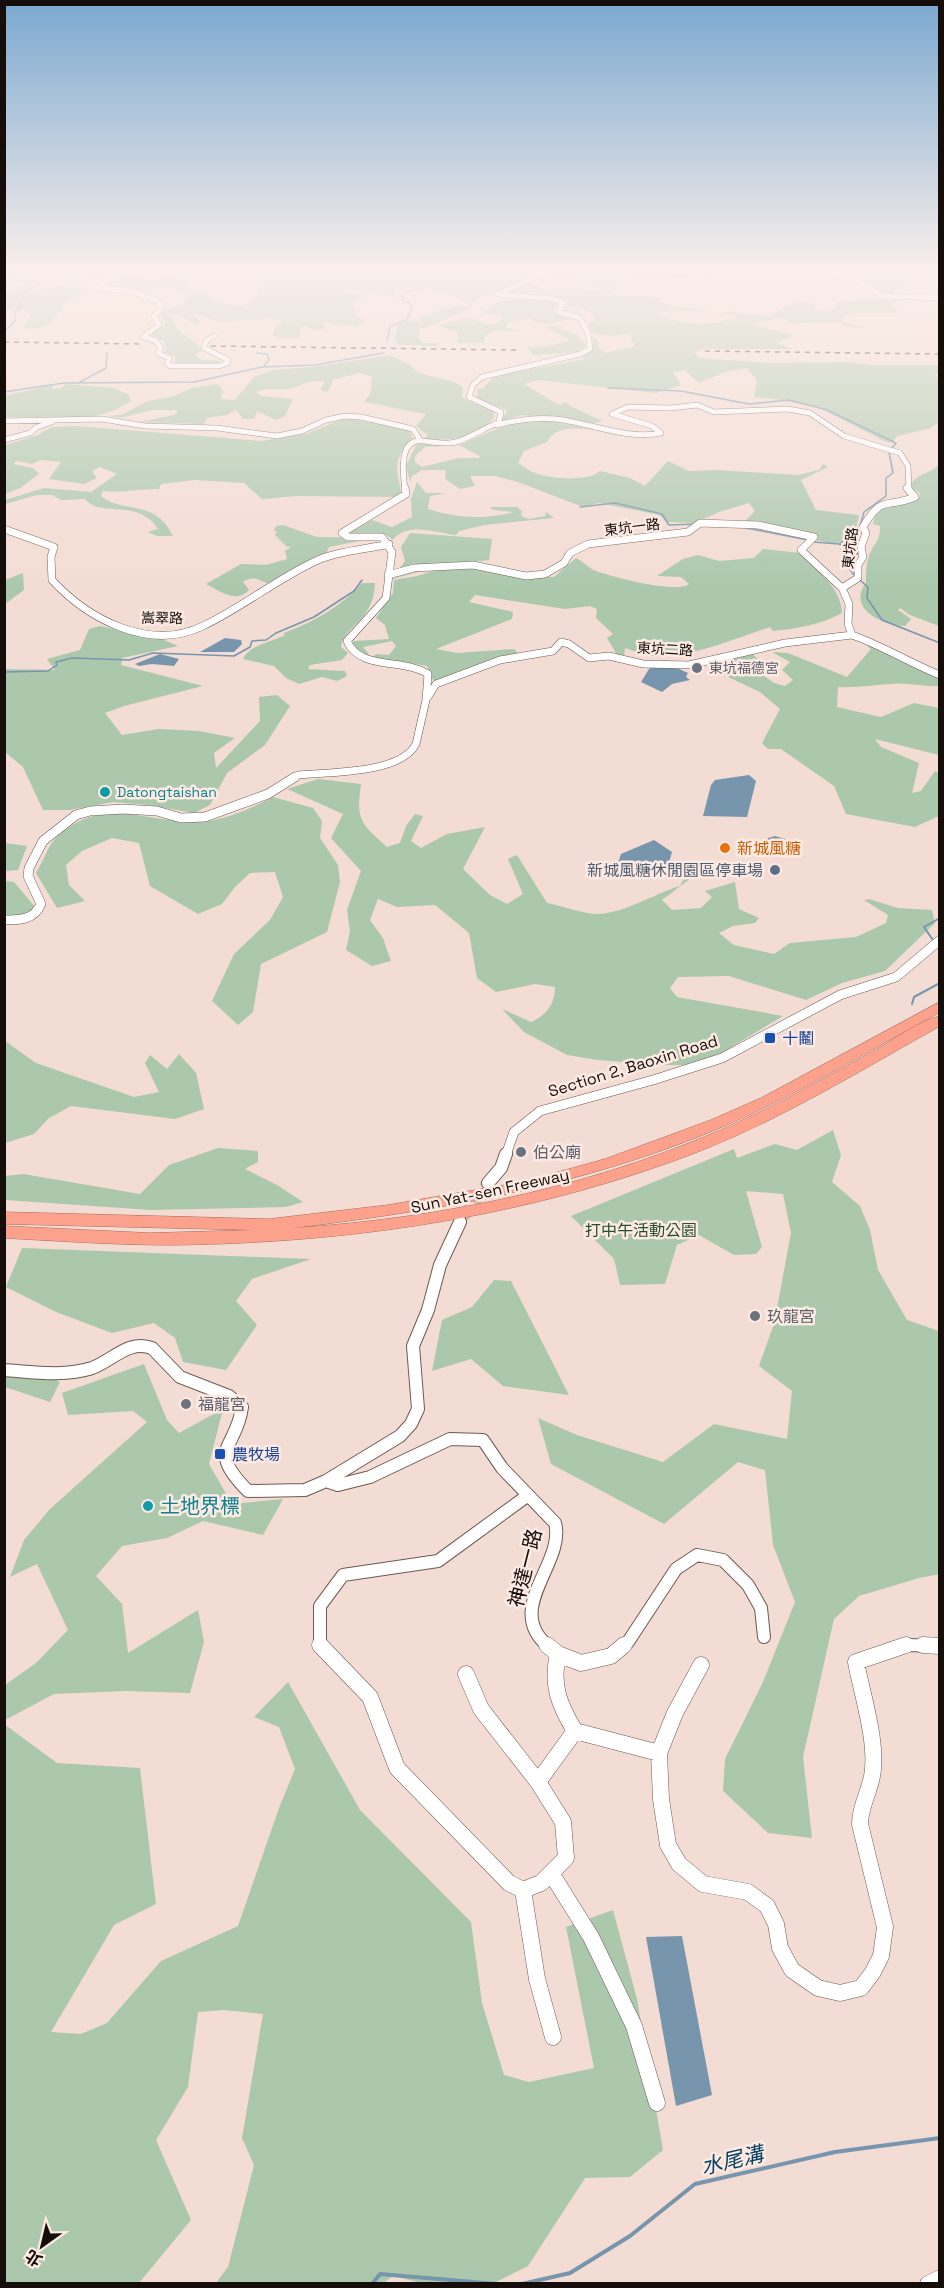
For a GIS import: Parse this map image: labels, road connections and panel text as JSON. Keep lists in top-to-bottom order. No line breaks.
{"streets":{"highway":["Sun Yat-sen Freeway"],"street":["東坑一路","東坑路","嵩翠路","東坑二路","Section 2, Baoxin Road","神達一路"]},"crossings":[["東坑一路","東坑路"],["東坑路","東坑二路"]],"water":["水尾溝"],"parks":["打中午活動公園"],"places":{"other":["東坑福德宮","Datongtaishan","新城風糖","新城風糖休閒園區停車場","伯公廟","玖龍宮","福龍宮","土地界標"],"transit":["十鬮","農牧場"]},"north":"bottom left"}
